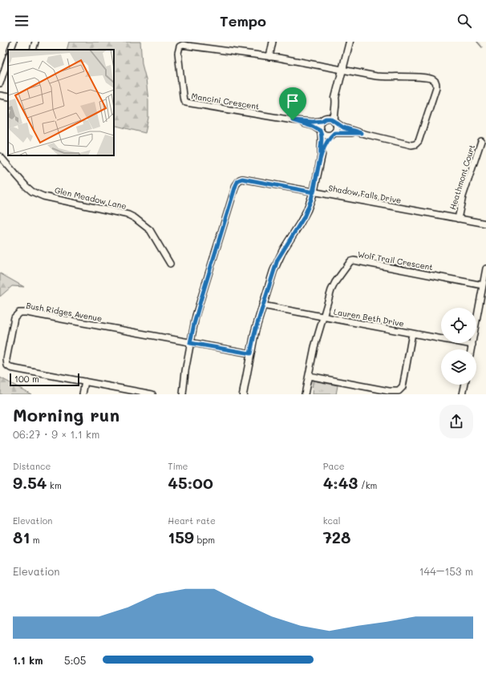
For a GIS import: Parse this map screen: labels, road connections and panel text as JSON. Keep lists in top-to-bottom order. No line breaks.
{"streets":{"street":["Mancini Crescent","Heathmont Court","Shadow Falls Drive","Glen Meadow Lane","Wolf Trail Crescent","Bush Ridges Avenue","Lauren Beth Drive"]},"crossings":[["Heathmont Court","Shadow Falls Drive"],["Shadow Falls Drive","Bush Ridges Avenue"],["Wolf Trail Crescent","Lauren Beth Drive"]],"scale_bar":"100 m","page":{"header":"Tempo","scale":"100 m","heading":["Morning run","06:27 · 9 × 1.1 km"],"stats":[["Distance","9.54 km"],["Time","45:00"],["Pace","4:43 /km"],["Elevation","81 m"],["Heart rate","159 bpm"],["kcal","728"]],"chart":["Elevation","144–153 m"],"list":[{"name":"1.1 km","note":"5:05"}]}}
